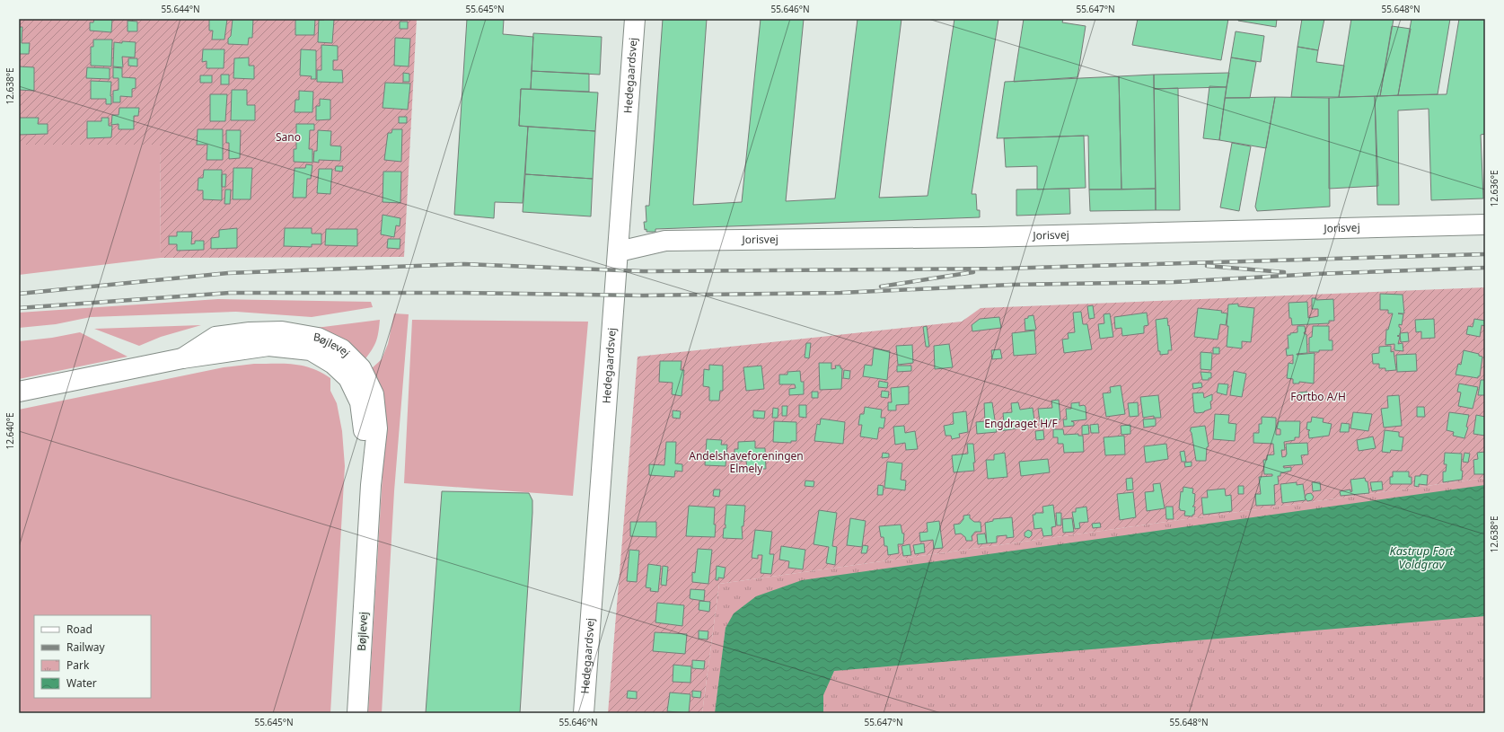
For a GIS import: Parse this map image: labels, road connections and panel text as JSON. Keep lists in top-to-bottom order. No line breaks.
{"streets":{"street":["Hedegaardsvej","Jorisvej","Bøjlevej"]},"crossings":[["Hedegaardsvej","Jorisvej"]],"water":["Kastrup Fort Voldgrav"],"parks":["Sano","Fortbo A/H","Engdraget H/F","Andelshaveforeningen Elmely"],"legend":["Road","Railway","Park","Water"],"coordinates":["55.644°N","55.645°N","55.646°N","55.647°N","55.648°N","12.638°E","12.636°E","12.640°E"]}
